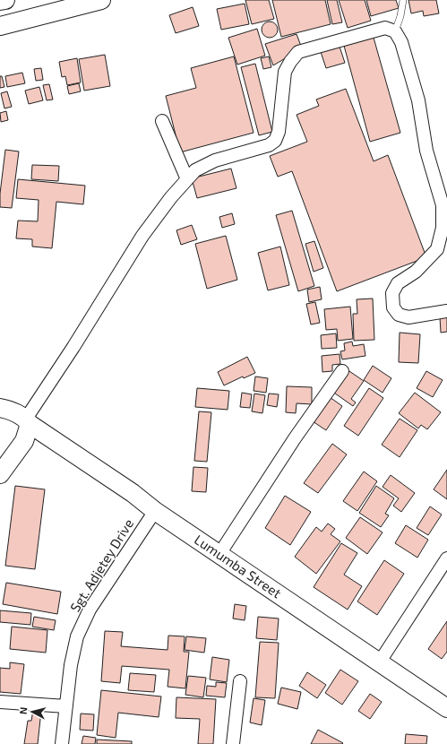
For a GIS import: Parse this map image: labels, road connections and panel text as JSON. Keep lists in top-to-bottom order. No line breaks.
{"streets":{"main road":["Lumumba Street"],"street":["Sgt. Adjetey Drive"]},"crossings":[["Sgt. Adjetey Drive","Lumumba Street"]],"north":"left"}
